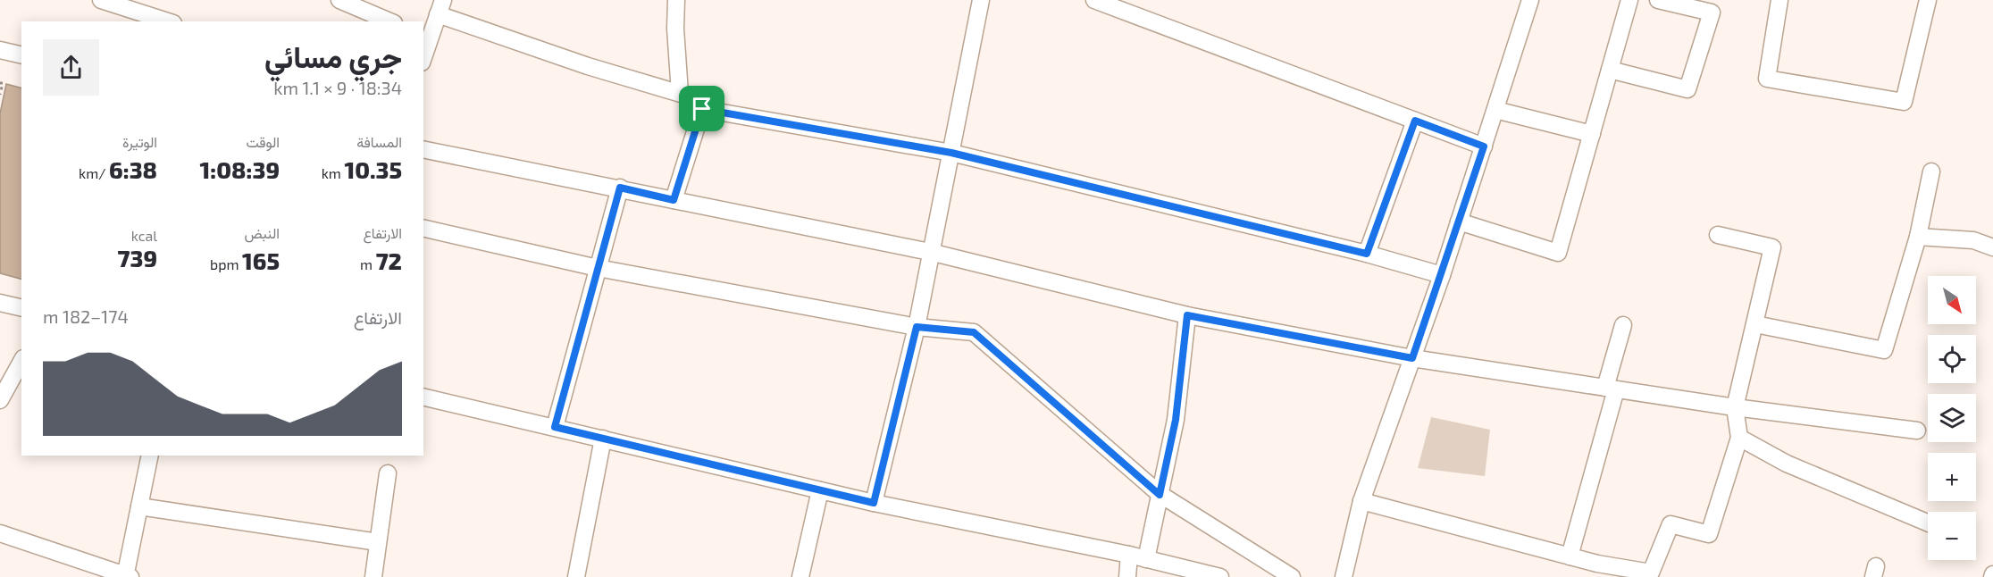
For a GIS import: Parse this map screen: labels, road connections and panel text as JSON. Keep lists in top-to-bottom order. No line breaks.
{"north":"bottom right","page":{"heading":["جري مسائي","18:34 · 9 × 1.1 km"],"stats":[["المسافة","10.35 km"],["الوقت","1:08:39"],["الوتيرة","6:38 /km"],["الارتفاع","72 m"],["النبض","165 bpm"],["kcal","739"]],"map_buttons":["+","−"],"chart":["الارتفاع","174–182 m"]}}
